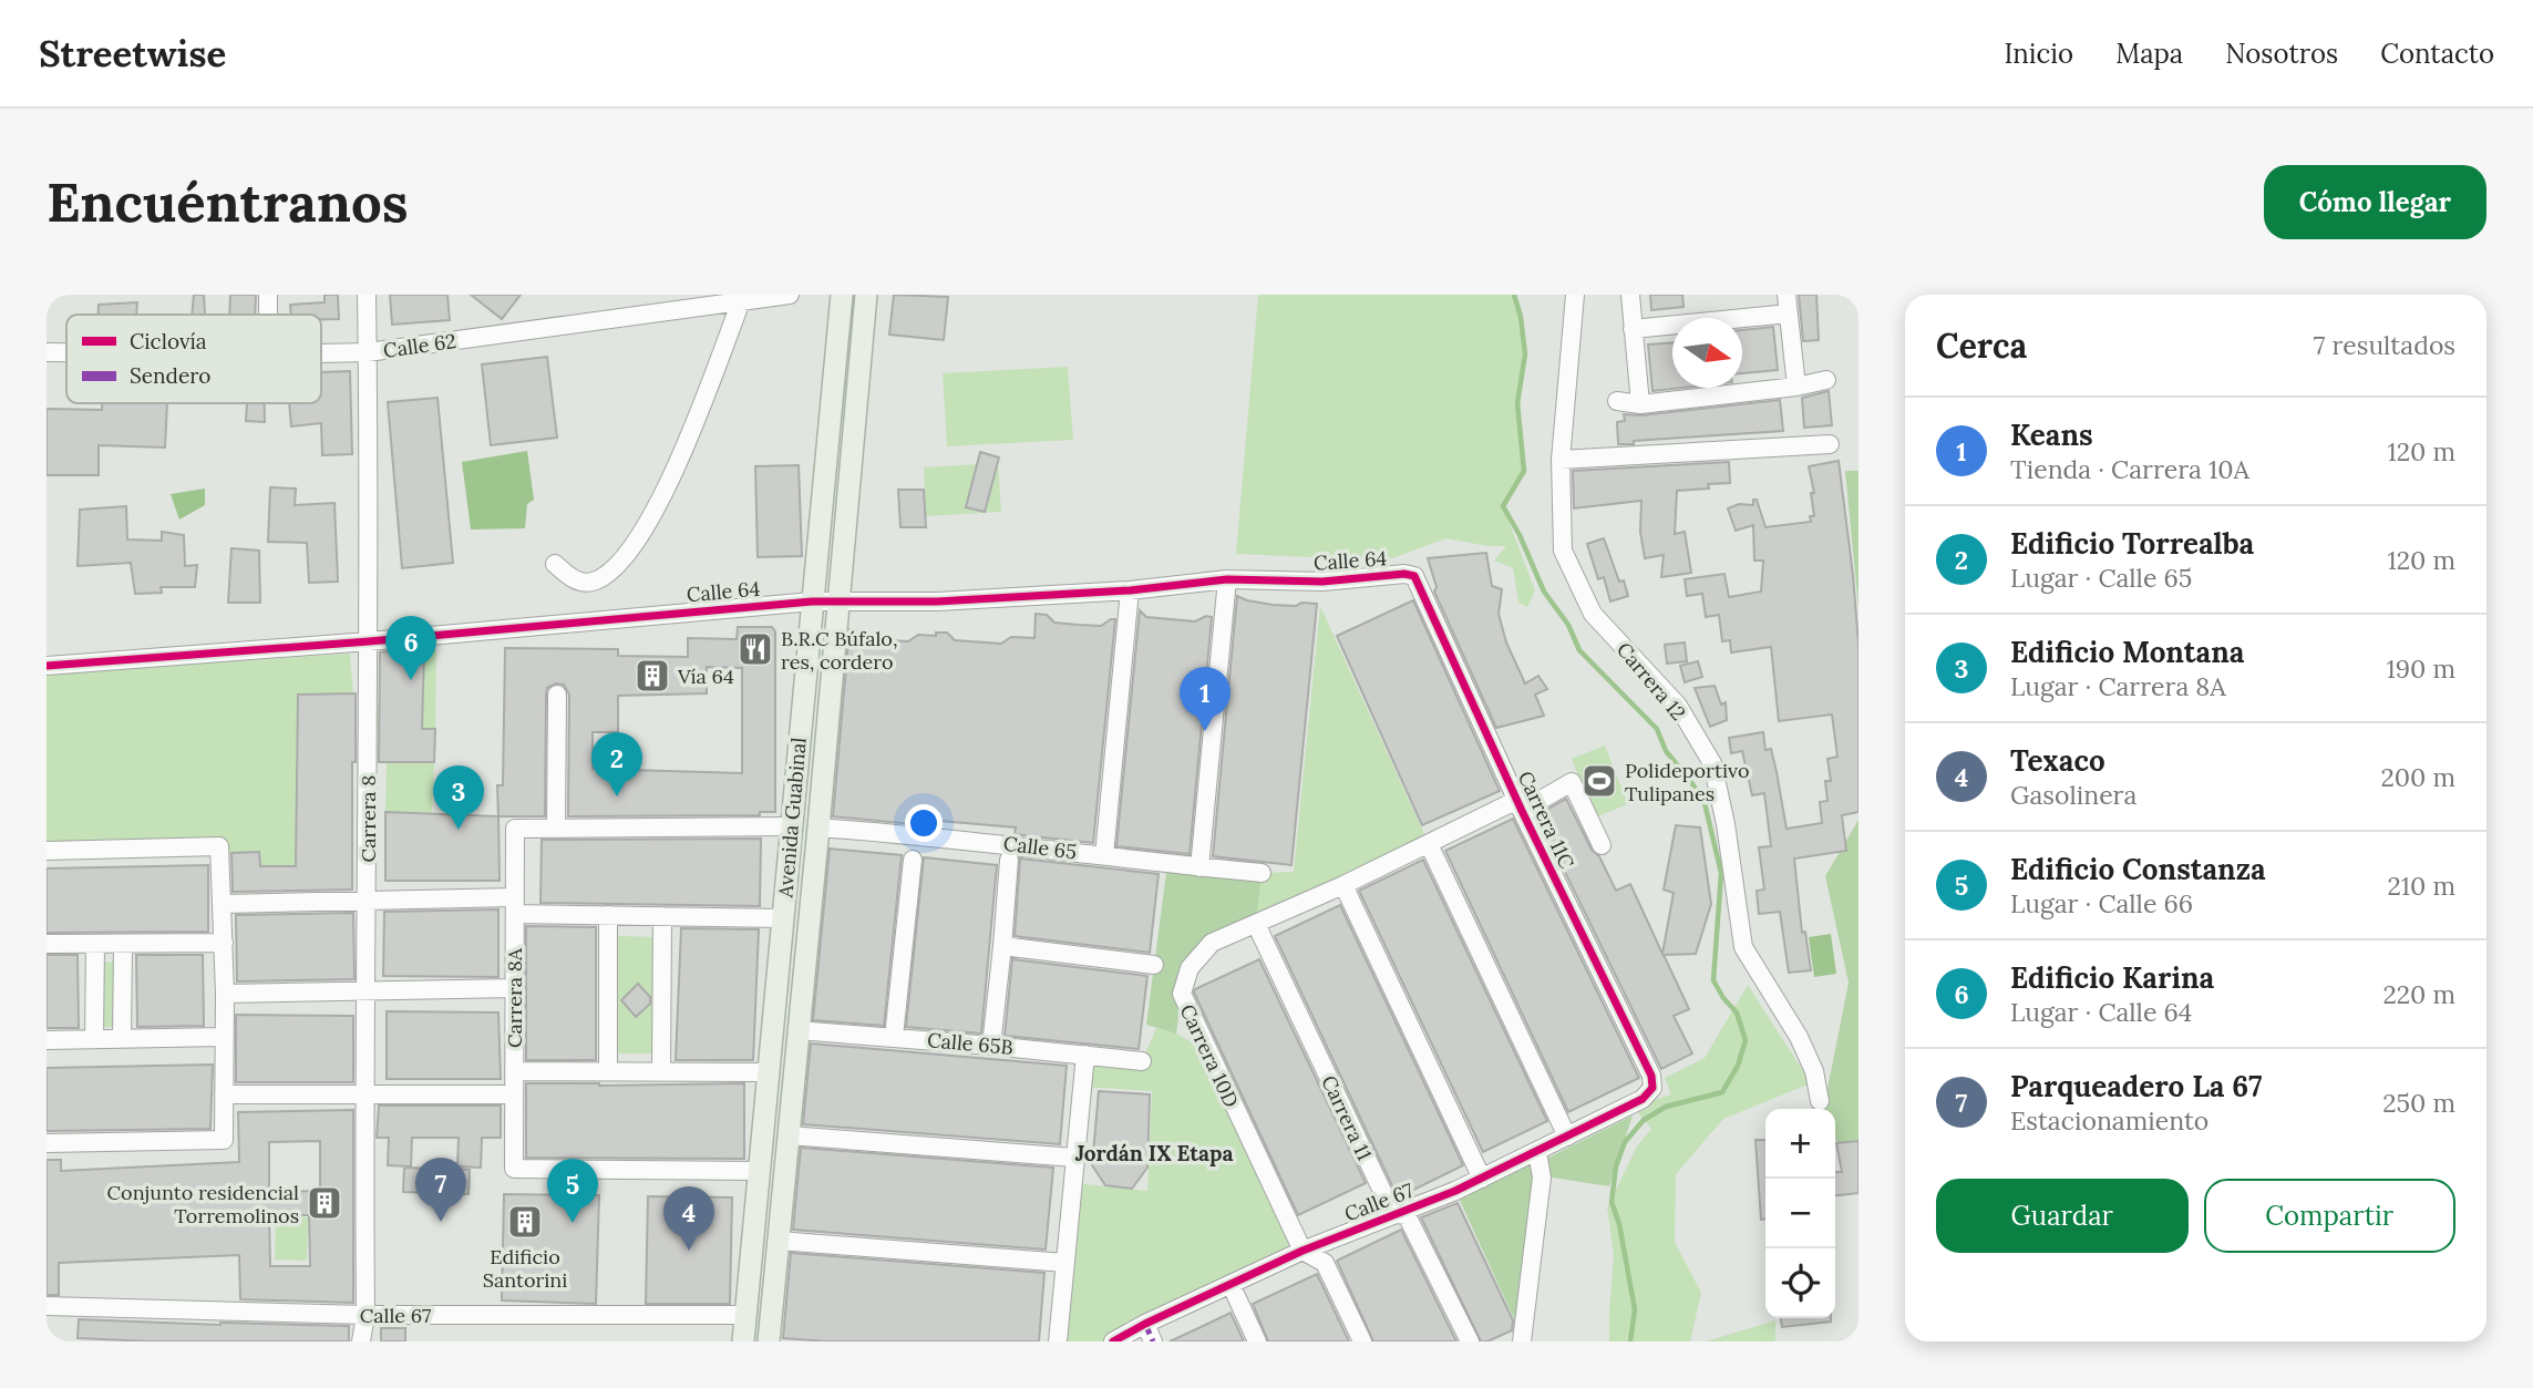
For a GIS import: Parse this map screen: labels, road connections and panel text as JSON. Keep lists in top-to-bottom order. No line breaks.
{"streets":{"main road":["Avenida Guabinal"],"street":["Calle 62","Calle 64","Carrera 12","Carrera 8","Carrera 11C","Calle 65","Carrera 8A","Calle 65B","Carrera 10D","Carrera 11","Calle 67"]},"crossings":[["Calle 62","Carrera 8"],["Calle 64","Avenida Guabinal"],["Calle 64","Carrera 8"],["Calle 64","Carrera 11C"],["Avenida Guabinal","Calle 65"],["Avenida Guabinal","Carrera 8A"],["Avenida Guabinal","Calle 65B"],["Avenida Guabinal","Calle 67"],["Carrera 8","Calle 67"],["Carrera 11C","Calle 67"],["Carrera 10D","Carrera 11"],["Carrera 10D","Calle 67"],["Carrera 11","Calle 67"]],"districts":["Jordán IX Etapa"],"places":{"restaurant":["B.R.C Búfalo, res, cordero"],"building":["Vía 64","Conjunto residencial Torremolinos","Edificio Santorini"],"sports":["Polideportivo Tulipanes"]},"legend":["Ciclovía","Sendero"],"north":"right","page":{"header":"Streetwise","nav":["Inicio","Mapa","Nosotros","Contacto"],"buttons":["Cómo llegar",["Guardar","Compartir"]],"title":"Encuéntranos","heading":["Cerca","7 resultados"],"list":[{"mark":"1","name":"Keans","note":"Tienda · Carrera 10A","value":"120 m"},{"mark":"2","name":"Edificio Torrealba","note":"Lugar · Calle 65","value":"120 m"},{"mark":"3","name":"Edificio Montana","note":"Lugar · Carrera 8A","value":"190 m"},{"mark":"4","name":"Texaco","note":"Gasolinera","value":"200 m"},{"mark":"5","name":"Edificio Constanza","note":"Lugar · Calle 66","value":"210 m"},{"mark":"6","name":"Edificio Karina","note":"Lugar · Calle 64","value":"220 m"},{"mark":"7","name":"Parqueadero La 67","note":"Estacionamiento","value":"250 m"}],"pins":["6","1","2","3","7","5","4"],"map_buttons":["+","−"]}}
